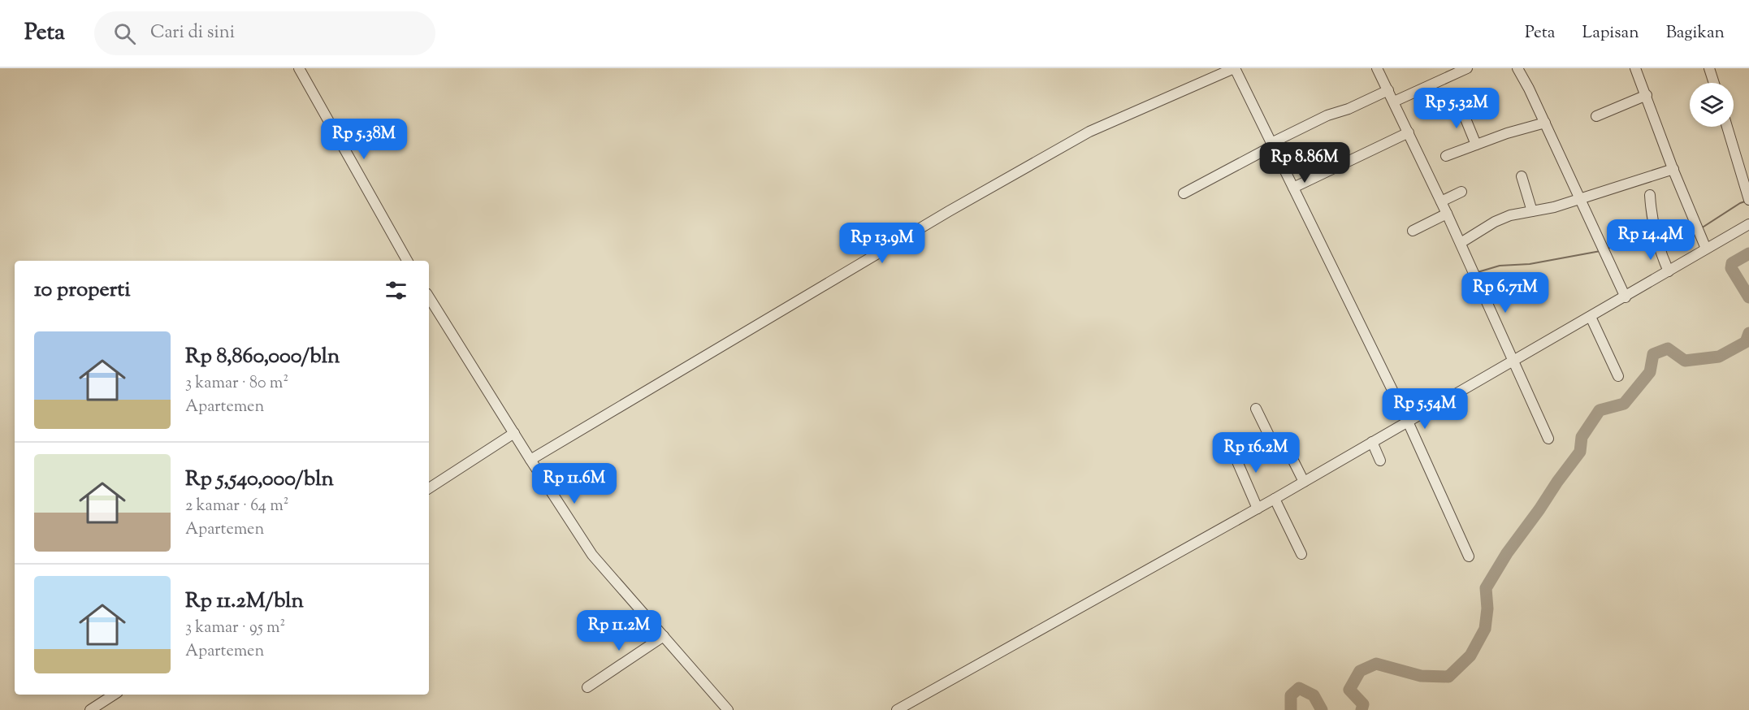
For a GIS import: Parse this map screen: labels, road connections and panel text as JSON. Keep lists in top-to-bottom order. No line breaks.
{"page":{"header":"Peta","search":"Cari di sini","nav":["Peta","Lapisan","Bagikan"],"price":["Rp 5.32M","Rp 5.38M","Rp 8.86M","Rp 14.4M","Rp 13.9M","Rp 6.71M","Rp 5.54M","Rp 16.2M","Rp 11.6M","Rp 11.2M"],"heading":"10 properti","list":[{"name":"Rp 8,860,000/bln","note":"3 kamar · 80 m² · Apartemen"},{"name":"Rp 5,540,000/bln","note":"2 kamar · 64 m² · Apartemen"},{"name":"Rp 11.2M/bln","note":"3 kamar · 95 m² · Apartemen"}]}}
